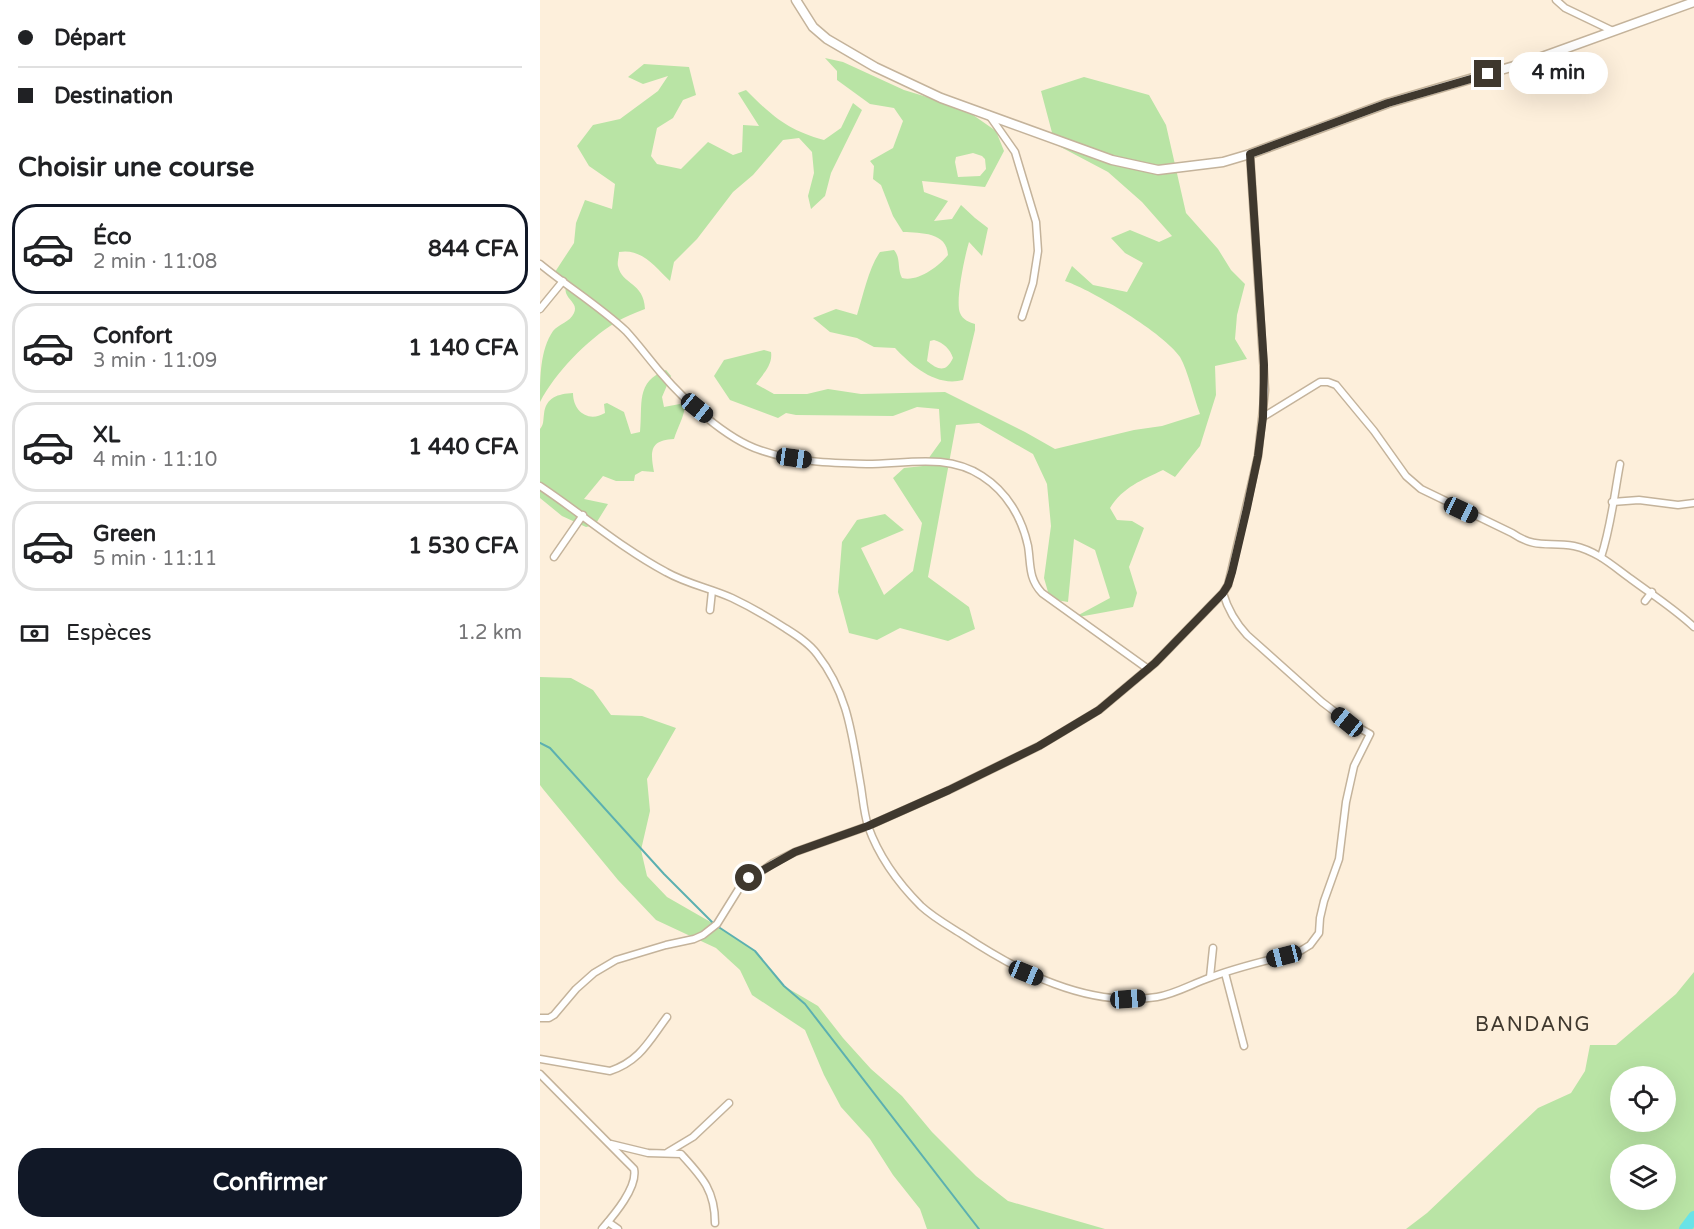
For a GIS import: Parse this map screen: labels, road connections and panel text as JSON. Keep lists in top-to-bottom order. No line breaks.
{"districts":["BANDANG"],"page":{"banner":["Départ","Destination"],"bubble":"4 min","heading":"Choisir une course","list":[{"name":"Éco","note":"2 min · 11:08","value":"844 CFA"},{"name":"Confort","note":"3 min · 11:09","value":"1 140 CFA"},{"name":"XL","note":"4 min · 11:10","value":"1 440 CFA"},{"name":"Green","note":"5 min · 11:11","value":"1 530 CFA"}],"pay":["Espèces","1.2 km"],"buttons":"Confirmer"}}
